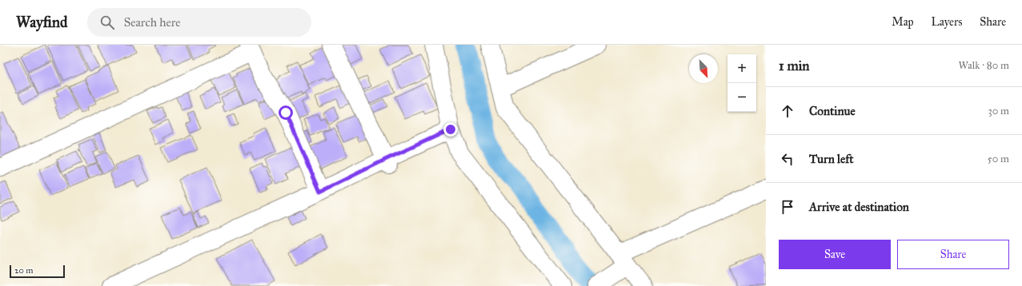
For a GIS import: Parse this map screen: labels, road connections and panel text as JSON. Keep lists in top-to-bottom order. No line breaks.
{"scale_bar":"20 m","north":"bottom right","page":{"header":"Wayfind","search":"Search here","nav":["Map","Layers","Share"],"heading":["1 min","Walk · 80 m"],"map_buttons":["+","−"],"list":[["Continue","30 m"],["Turn left","50 m"],"Arrive at destination"],"buttons":["Save","Share"],"scale":"20 m"}}
